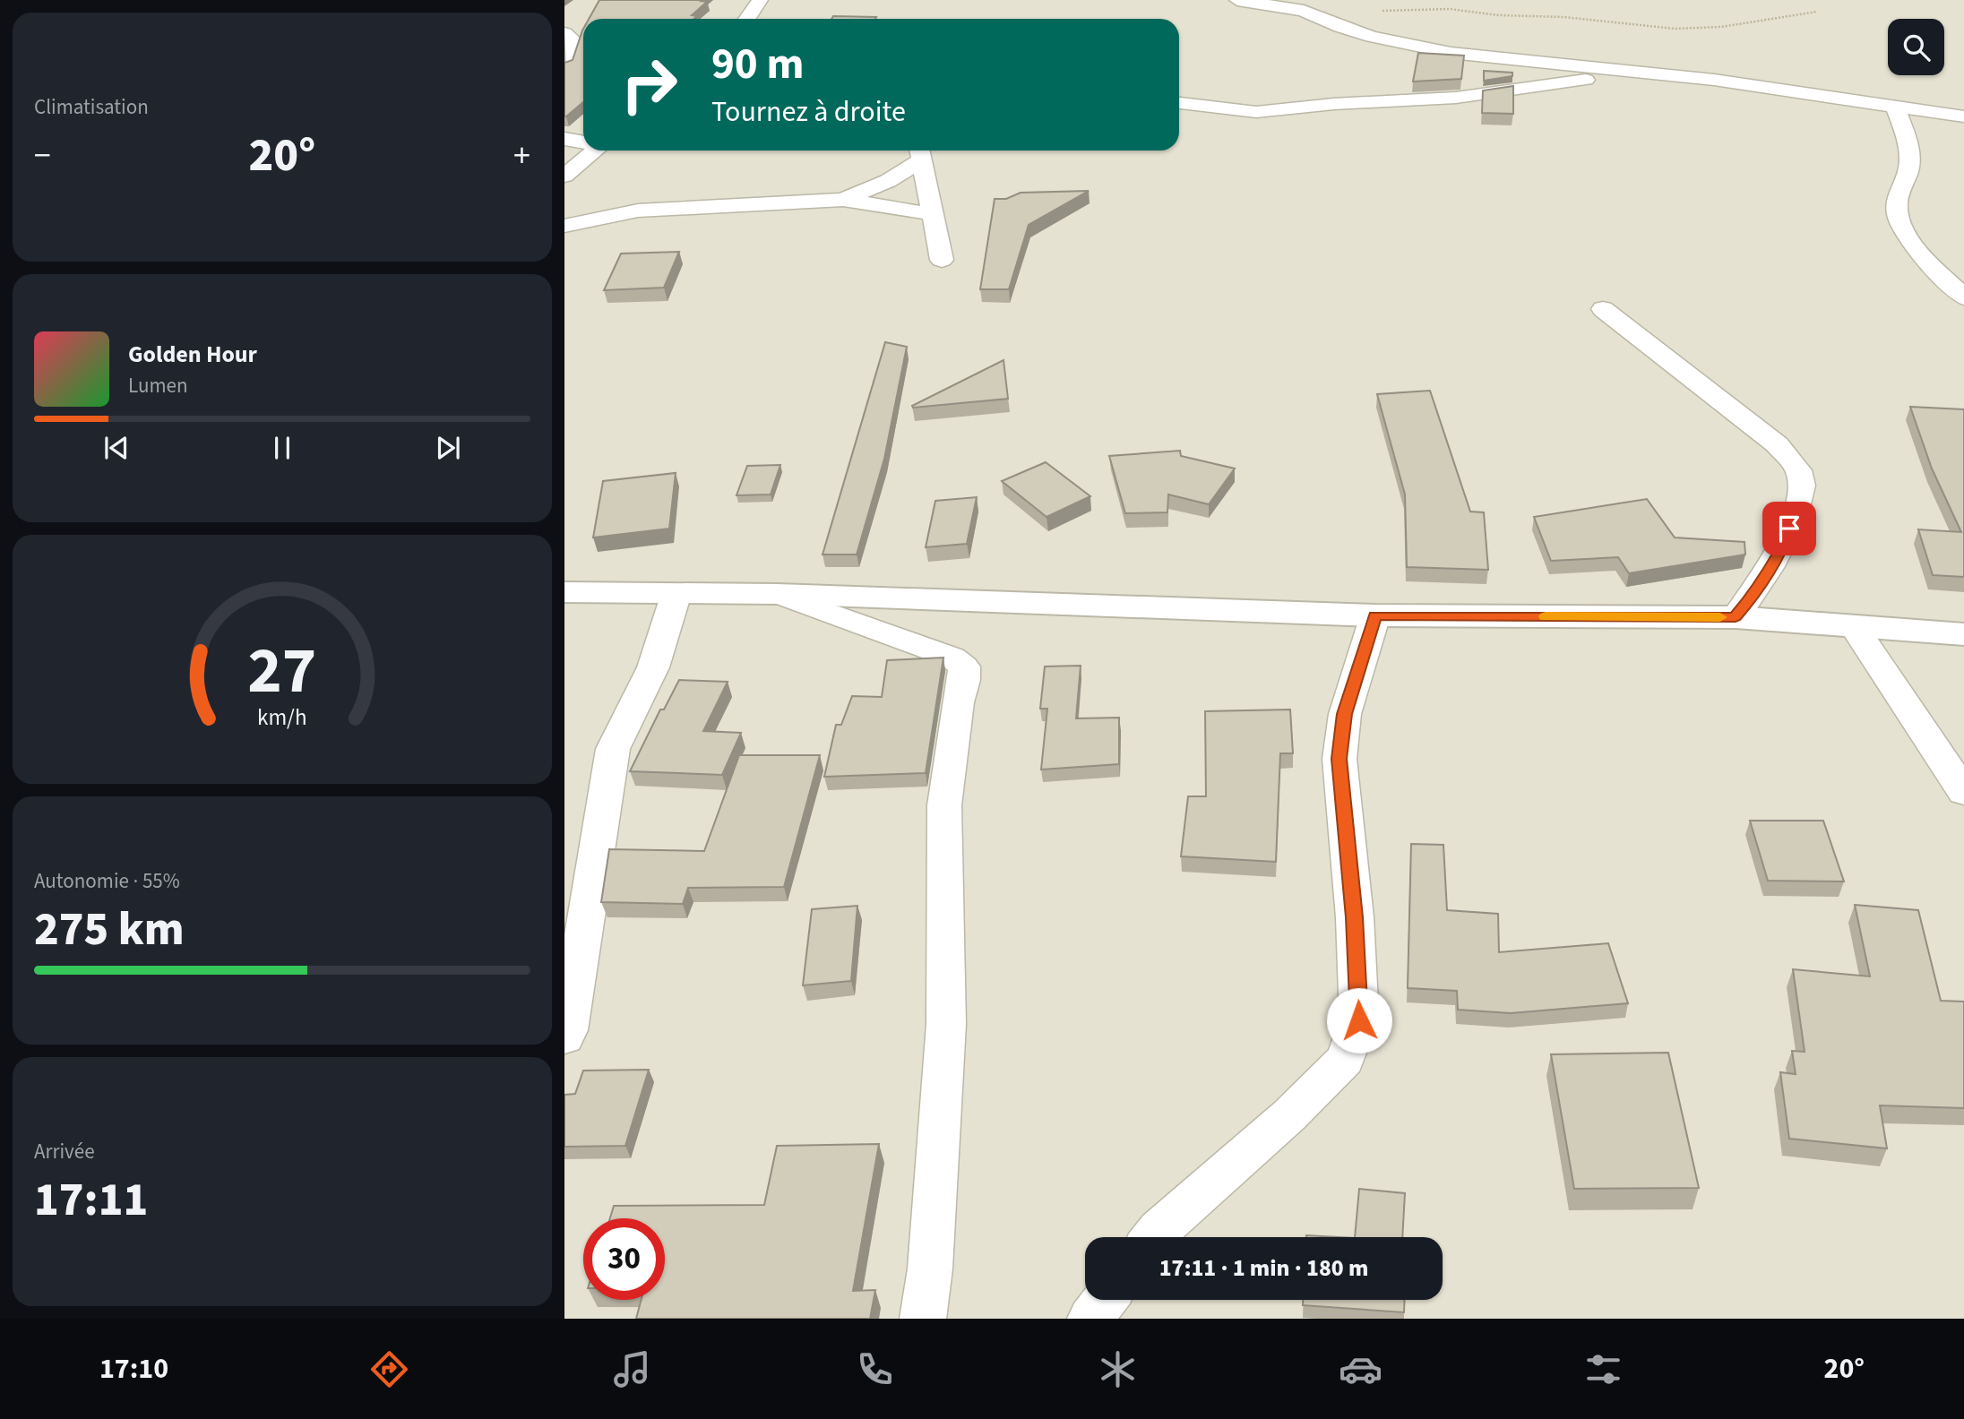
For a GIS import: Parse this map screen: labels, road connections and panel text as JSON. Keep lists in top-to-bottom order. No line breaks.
{"page":{"tile":["Climatisation",["Autonomie · 55%","275 km"],["Arrivée","17:11"]],"turn":["90 m","Tournez à droite"],"heat":["−","20°","+"],"song":["Golden Hour","Lumen"],"limit":"30","trip":"17:11 · 1 min · 180 m","tabs":["17:10","20°"],"gauge":["27","km/h"]}}
